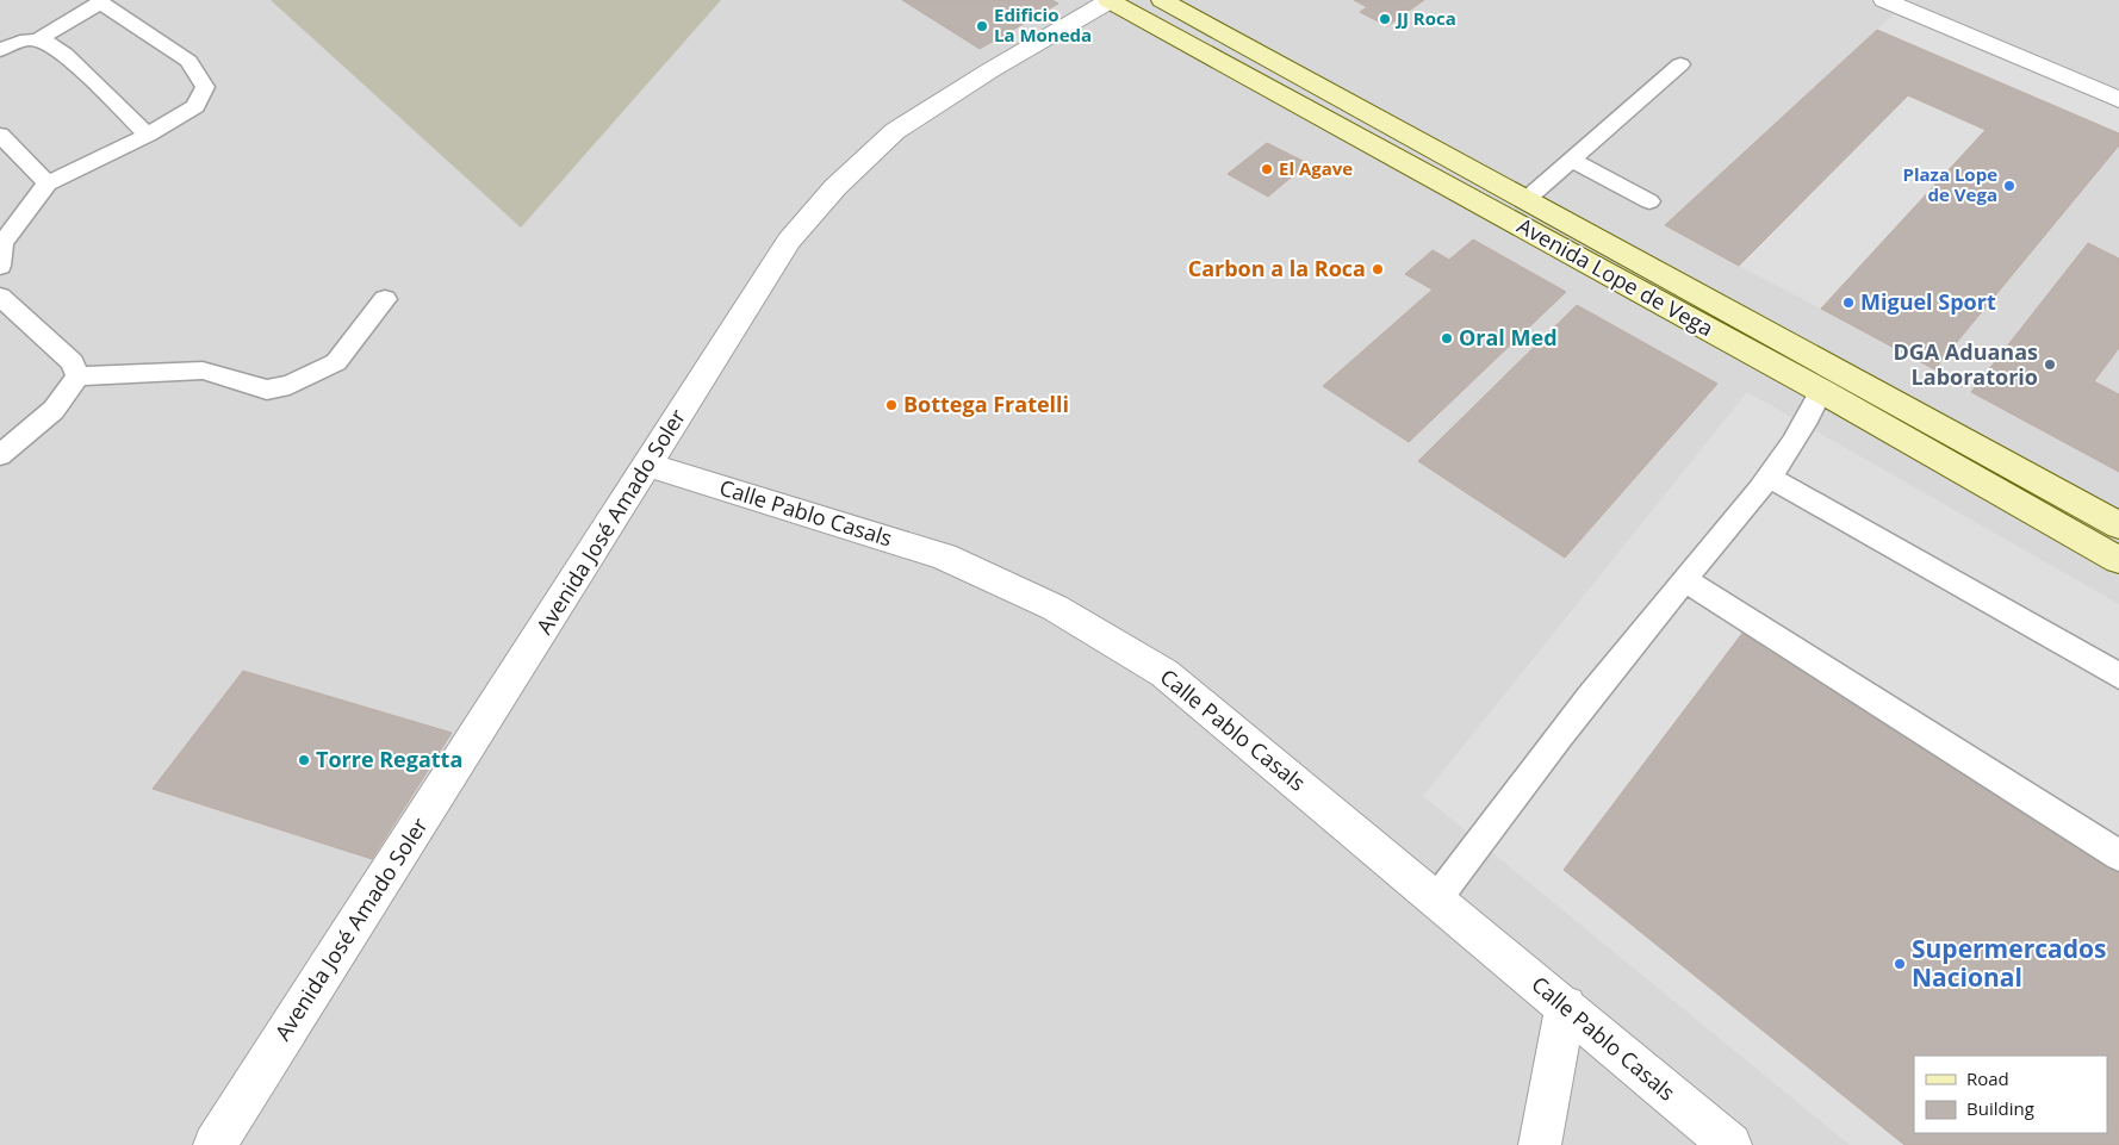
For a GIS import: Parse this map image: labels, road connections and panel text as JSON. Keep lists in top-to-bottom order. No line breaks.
{"streets":{"main road":["Avenida Lope de Vega"],"street":["Calle Pablo Casals","Avenida José Amado Soler"]},"crossings":[["Avenida Lope de Vega","Avenida José Amado Soler"],["Calle Pablo Casals","Avenida José Amado Soler"]],"places":["JJ Roca","Edificio La Moneda","El Agave","Plaza Lope de Vega","Carbon a la Roca","Miguel Sport","Oral Med","DGA Aduanas Laboratorio","Bottega Fratelli","Torre Regatta","Supermercados Nacional"],"legend":["Road","Building"]}
